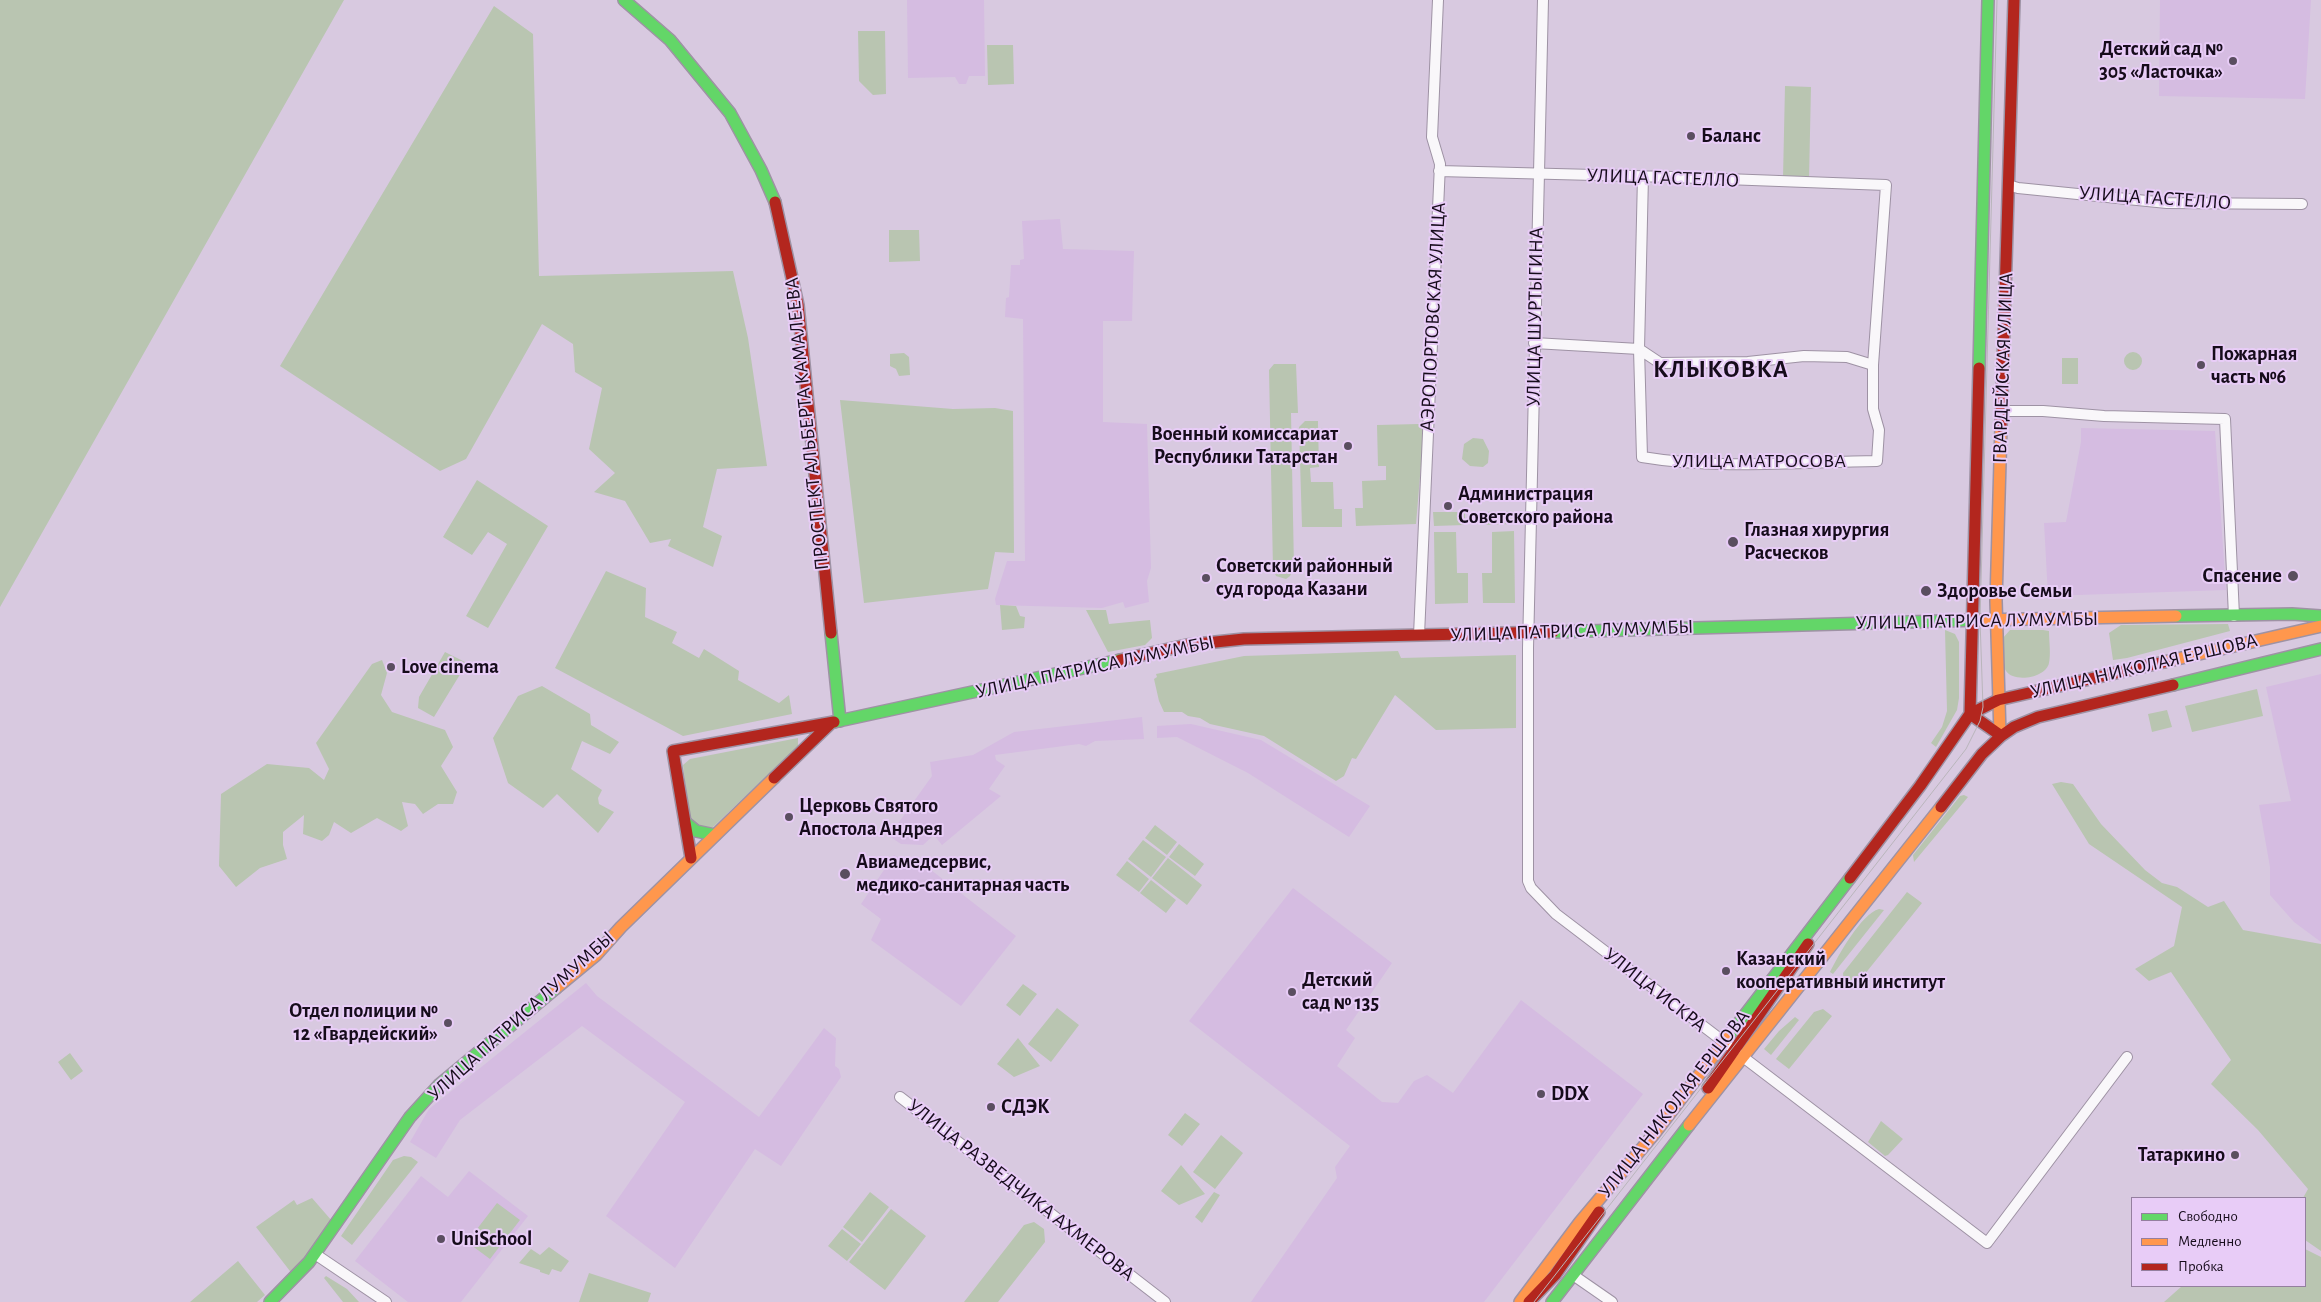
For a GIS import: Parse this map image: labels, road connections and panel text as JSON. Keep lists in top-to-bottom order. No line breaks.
{"streets":{"main road":["ГВАРДЕЙСКАЯ УЛИЦА","ПРОСПЕКТ АЛЬБЕРТА КАМАЛЕЕВА","УЛИЦА ПАТРИСА ЛУМУМБЫ","УЛИЦА НИКОЛАЯ ЕРШОВА"],"street":["УЛИЦА ГАСТЕЛЛО","АЭРОПОРТОВСКАЯ УЛИЦА","УЛИЦА ШУРТЫГИНА","УЛИЦА МАТРОСОВА","УЛИЦА ИСКРА","УЛИЦА РАЗВЕДЧИКА АХМЕРОВА"]},"crossings":[["УЛИЦА ГАСТЕЛЛО","АЭРОПОРТОВСКАЯ УЛИЦА"],["УЛИЦА ГАСТЕЛЛО","УЛИЦА ШУРТЫГИНА"],["УЛИЦА ГАСТЕЛЛО","ГВАРДЕЙСКАЯ УЛИЦА"],["УЛИЦА ГАСТЕЛЛО","УЛИЦА МАТРОСОВА"],["АЭРОПОРТОВСКАЯ УЛИЦА","УЛИЦА ПАТРИСА ЛУМУМБЫ"],["УЛИЦА ШУРТЫГИНА","УЛИЦА ПАТРИСА ЛУМУМБЫ"],["УЛИЦА ШУРТЫГИНА","УЛИЦА ИСКРА"],["ГВАРДЕЙСКАЯ УЛИЦА","УЛИЦА ПАТРИСА ЛУМУМБЫ"],["ГВАРДЕЙСКАЯ УЛИЦА","УЛИЦА НИКОЛАЯ ЕРШОВА"],["ПРОСПЕКТ АЛЬБЕРТА КАМАЛЕЕВА","УЛИЦА ПАТРИСА ЛУМУМБЫ"],["УЛИЦА ПАТРИСА ЛУМУМБЫ","УЛИЦА ИСКРА"],["УЛИЦА НИКОЛАЯ ЕРШОВА","УЛИЦА ИСКРА"]],"districts":["КЛЫКОВКА"],"places":["Детский сад № 305 «Ласточка»","Баланс","Пожарная часть №6","Военный комиссариат Республики Татарстан","Администрация Советского района","Глазная хирургия Расческов","Спасение","Советский районный суд города Казани","Здоровье Семьи","Love cinema","Церковь Святого Апостола Андрея","Авиамедсервис, медико-санитарная часть","Казанский кооперативный институт","Детский сад № 135","Отдел полиции № 12 «Гвардейский»","DDX","СДЭК","Татаркино","UniSchool"],"legend":["Свободно","Медленно","Пробка"]}
